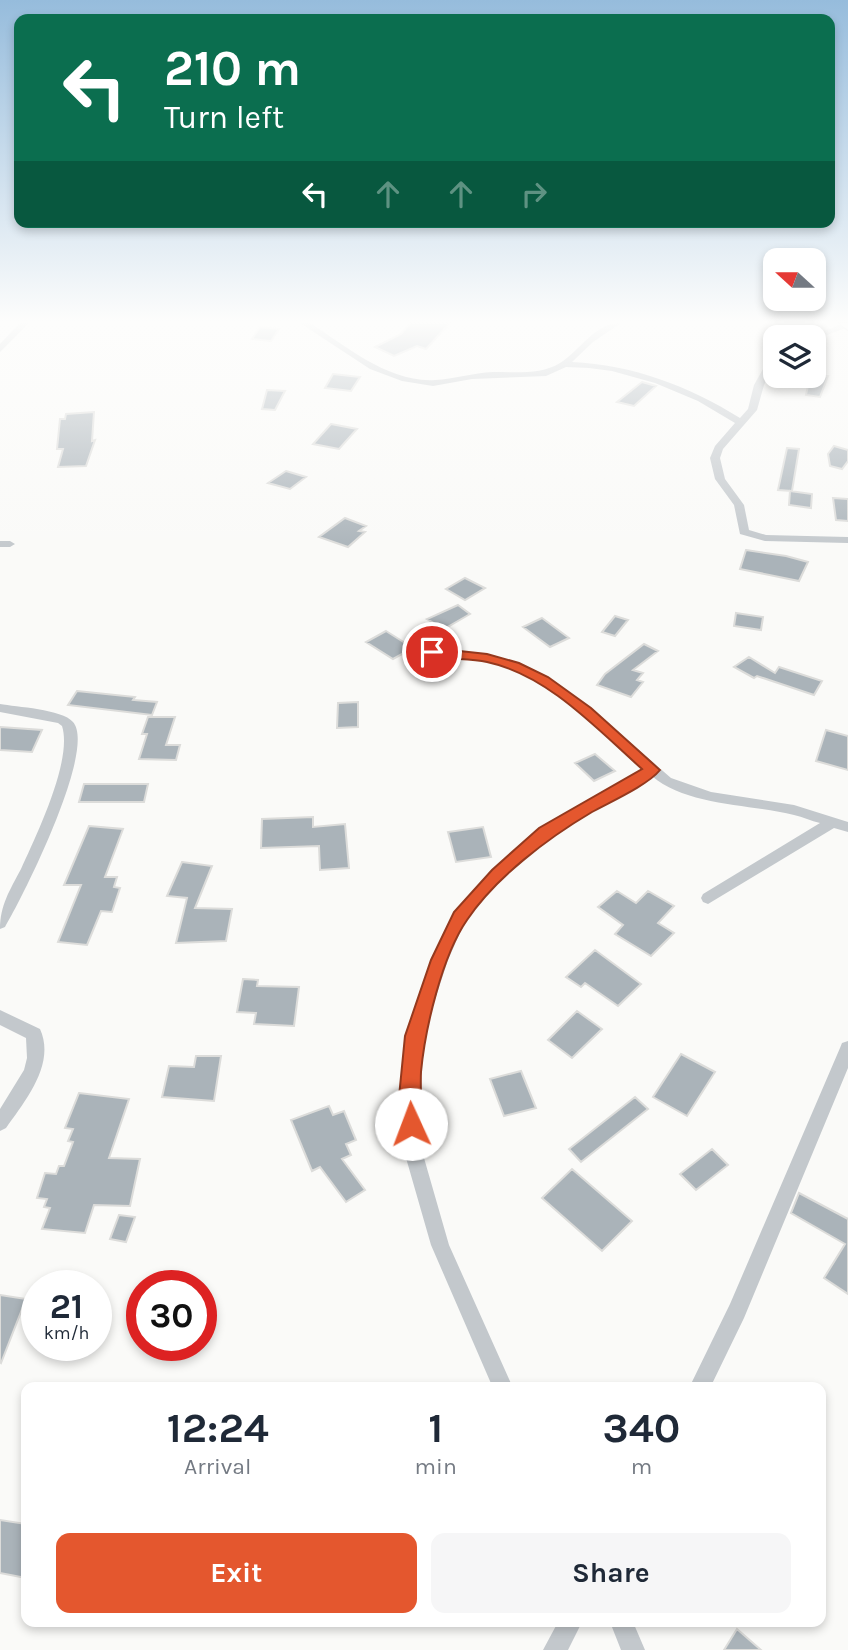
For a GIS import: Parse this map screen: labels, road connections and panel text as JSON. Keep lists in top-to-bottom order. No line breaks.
{"north":"left","page":{"turn":["210 m","Turn left"],"speed":"21 km/h","limit":"30","eta":["12:24","Arrival","1","min","340","m"],"buttons":["Exit","Share"]}}
